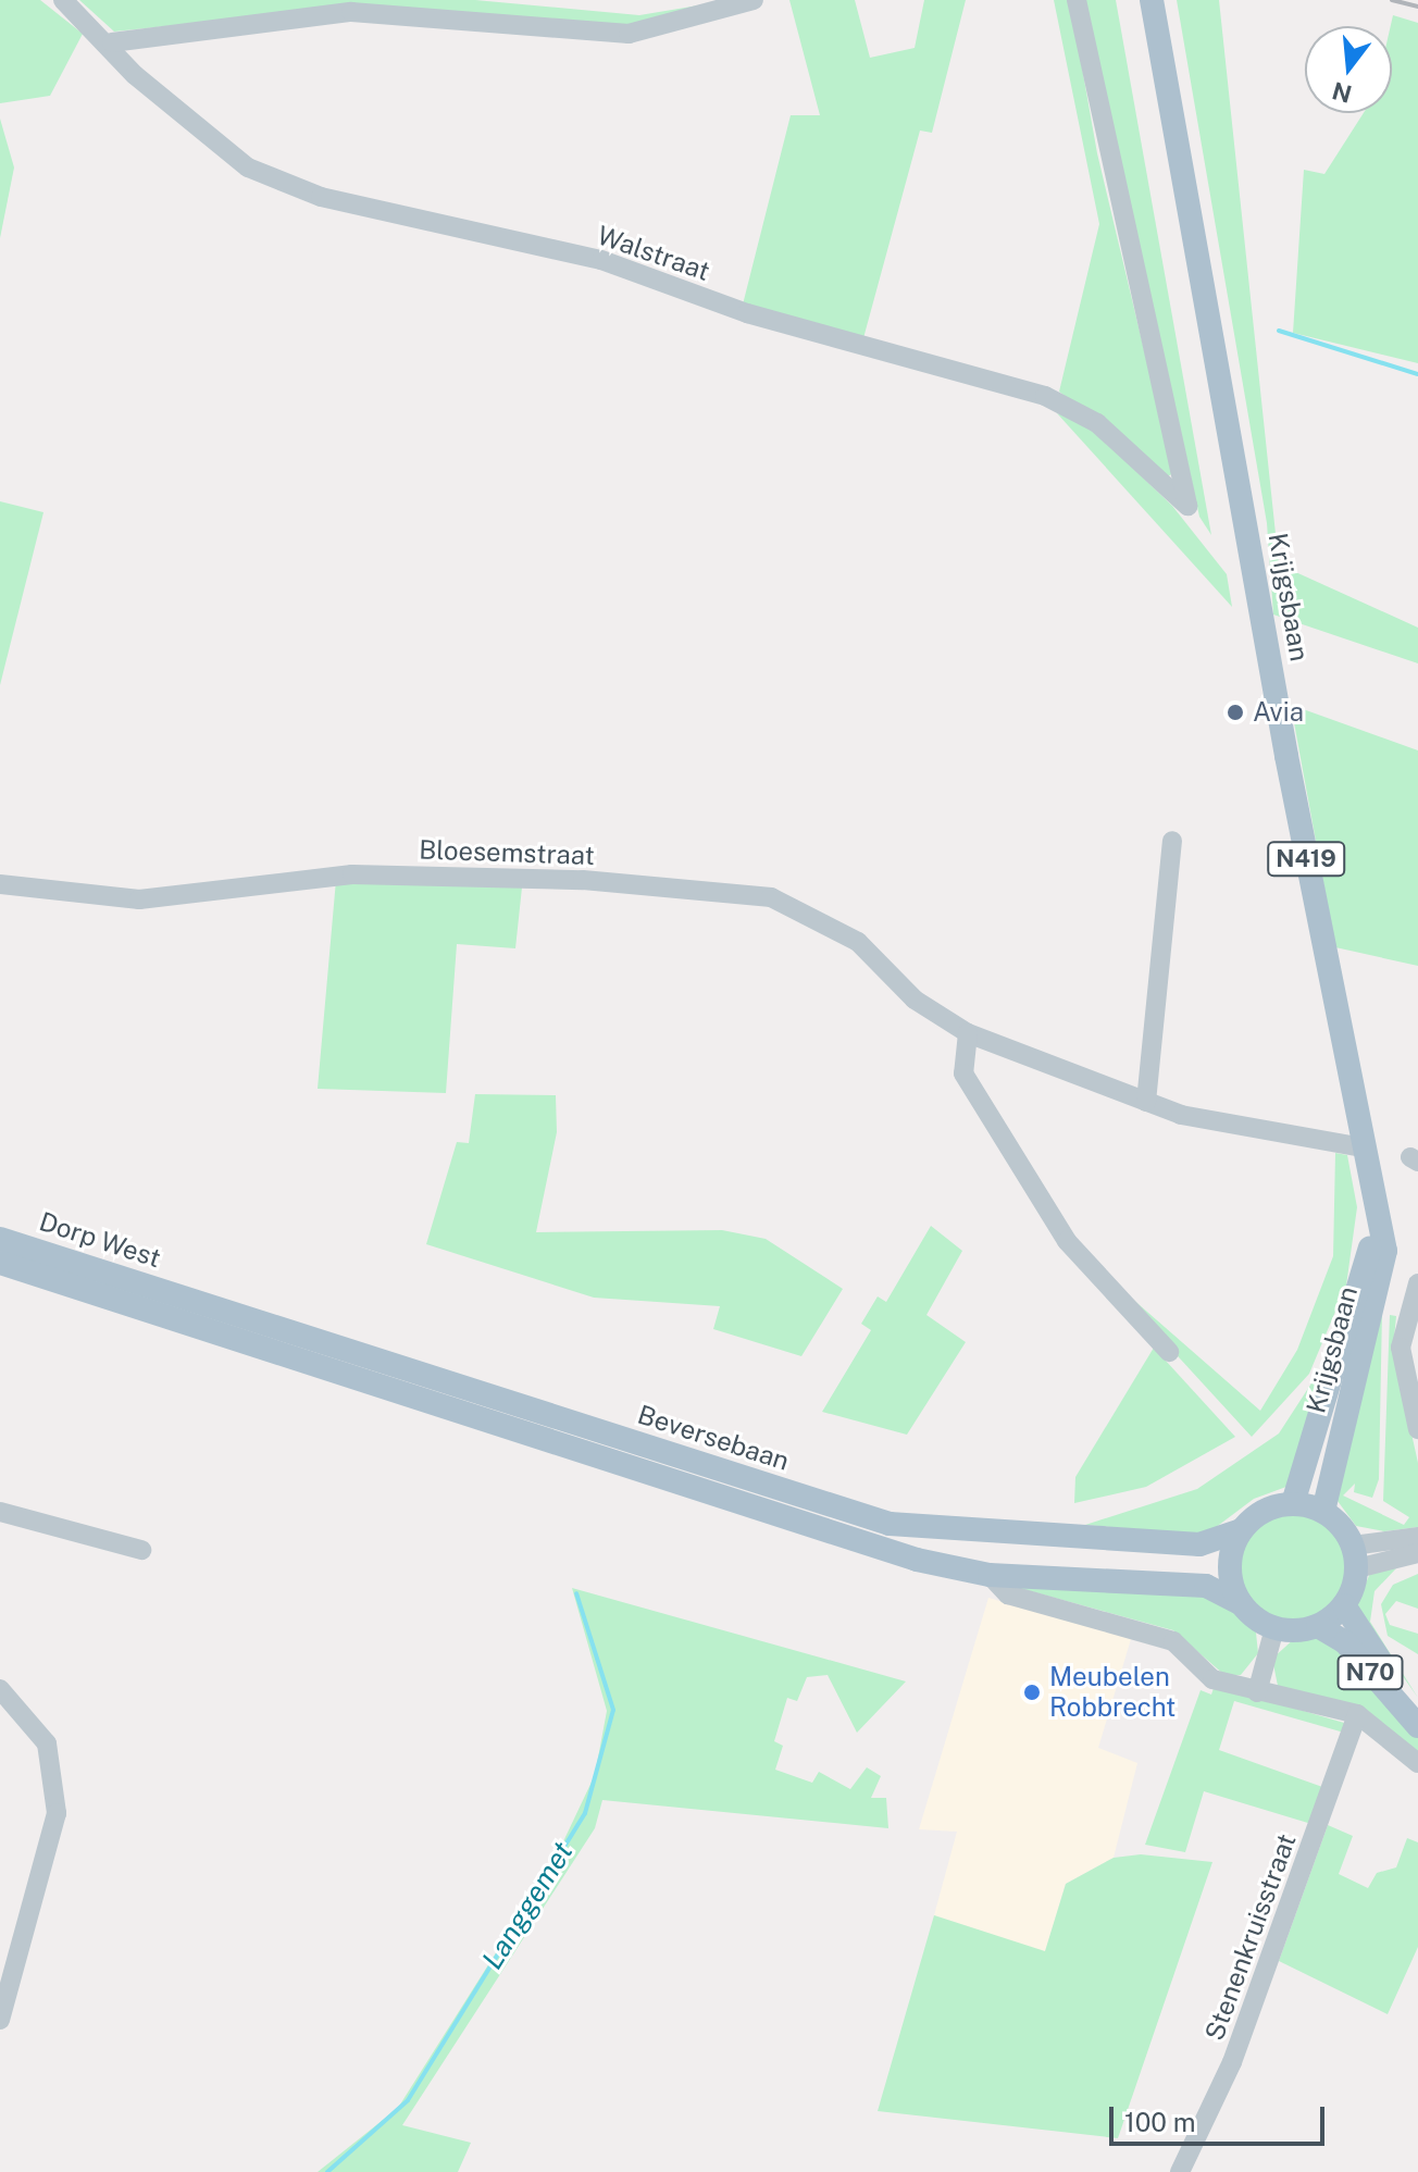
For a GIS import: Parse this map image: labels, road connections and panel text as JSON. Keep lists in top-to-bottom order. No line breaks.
{"streets":{"main road":["Krijgsbaan","N419","Dorp West","Beversebaan","N70"],"street":["Walstraat","Bloesemstraat","Stenenkruisstraat"]},"crossings":[["Krijgsbaan","Bloesemstraat"],["Krijgsbaan","Beversebaan"],["Krijgsbaan","N70"],["Dorp West","Beversebaan"],["Beversebaan","N70"],["Beversebaan","Stenenkruisstraat"]],"water":["Langgemet"],"places":["Avia","Meubelen Robbrecht"],"scale_bar":"100 m","north":"bottom"}
